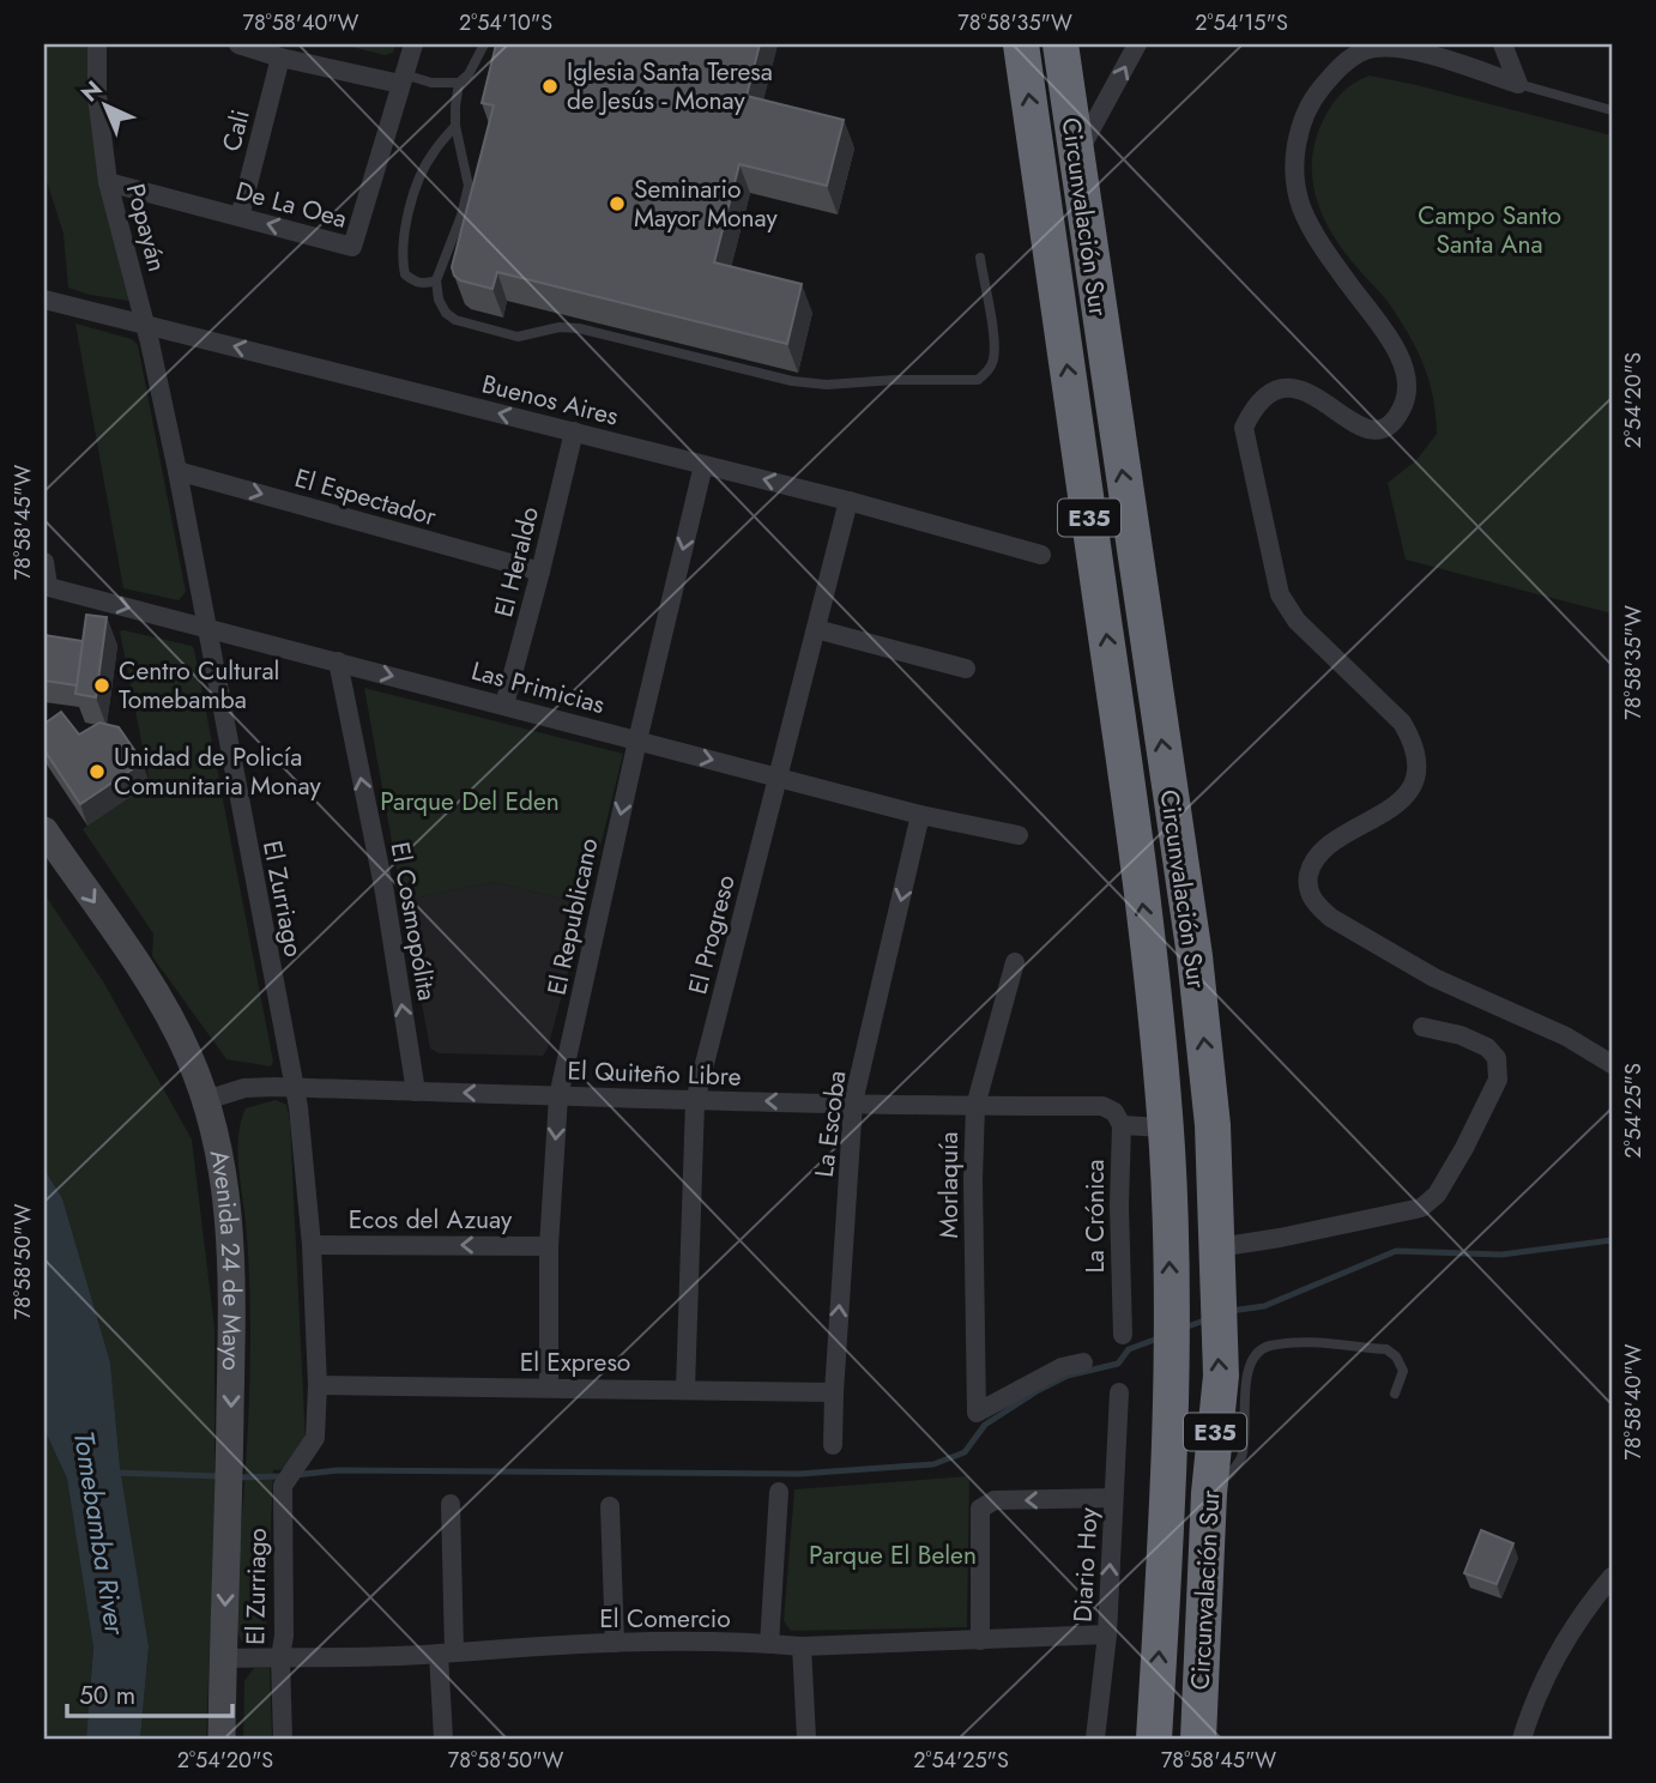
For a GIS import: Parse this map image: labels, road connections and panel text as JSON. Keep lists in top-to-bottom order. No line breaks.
{"streets":{"highway":["Circunvalación Sur","E35"],"main road":["Avenida 24 de Mayo"],"street":["Cali","De La Oea","Popayán","Buenos Aires","El Espectador","El Heraldo","Las Primicias","El Zurriago","El Republicano","El Cosmopólita","El Progreso","El Quiteño Libre","La Escoba","Morlaquía","La Crónica","Ecos del Azuay","El Expreso","Diario Hoy","El Comercio"]},"crossings":[["Cali","De La Oea"],["De La Oea","Popayán"],["Popayán","Buenos Aires"],["Popayán","El Zurriago"],["Buenos Aires","El Heraldo"],["Buenos Aires","El Zurriago"],["Buenos Aires","El Republicano"],["Buenos Aires","El Progreso"],["El Espectador","El Heraldo"],["El Espectador","El Zurriago"],["El Heraldo","Las Primicias"],["Las Primicias","El Zurriago"],["Las Primicias","El Republicano"],["Las Primicias","El Cosmopólita"],["Las Primicias","El Progreso"],["Las Primicias","La Escoba"],["El Zurriago","El Quiteño Libre"],["El Zurriago","Ecos del Azuay"],["El Zurriago","El Expreso"],["El Zurriago","El Comercio"],["El Republicano","El Quiteño Libre"],["El Republicano","Ecos del Azuay"],["El Republicano","El Expreso"],["El Cosmopólita","El Quiteño Libre"],["El Progreso","El Quiteño Libre"],["El Progreso","El Expreso"],["El Quiteño Libre","La Escoba"],["El Quiteño Libre","Morlaquía"],["El Quiteño Libre","La Crónica"],["El Quiteño Libre","Avenida 24 de Mayo"],["La Escoba","El Expreso"],["Avenida 24 de Mayo","El Comercio"],["Diario Hoy","El Comercio"]],"one_way":["Circunvalación Sur","Buenos Aires","El Espectador","Las Primicias","El Republicano","El Cosmopólita","Ecos del Azuay","Avenida 24 de Mayo","Diario Hoy"],"water":["Tomebamba River"],"parks":["Campo Santo Santa Ana","Parque Del Eden","Parque El Belen"],"places":["Iglesia Santa Teresa de Jesús - Monay","Seminario Mayor Monay","Centro Cultural Tomebamba","Unidad de Policía Comunitaria Monay"],"scale_bar":"50 m","north":"top left","coordinates":["78°58'40\"W","2°54'10\"S","78°58'35\"W","2°54'15\"S","2°54'20\"S","78°58'45\"W","2°54'25\"S","78°58'50\"W"]}
